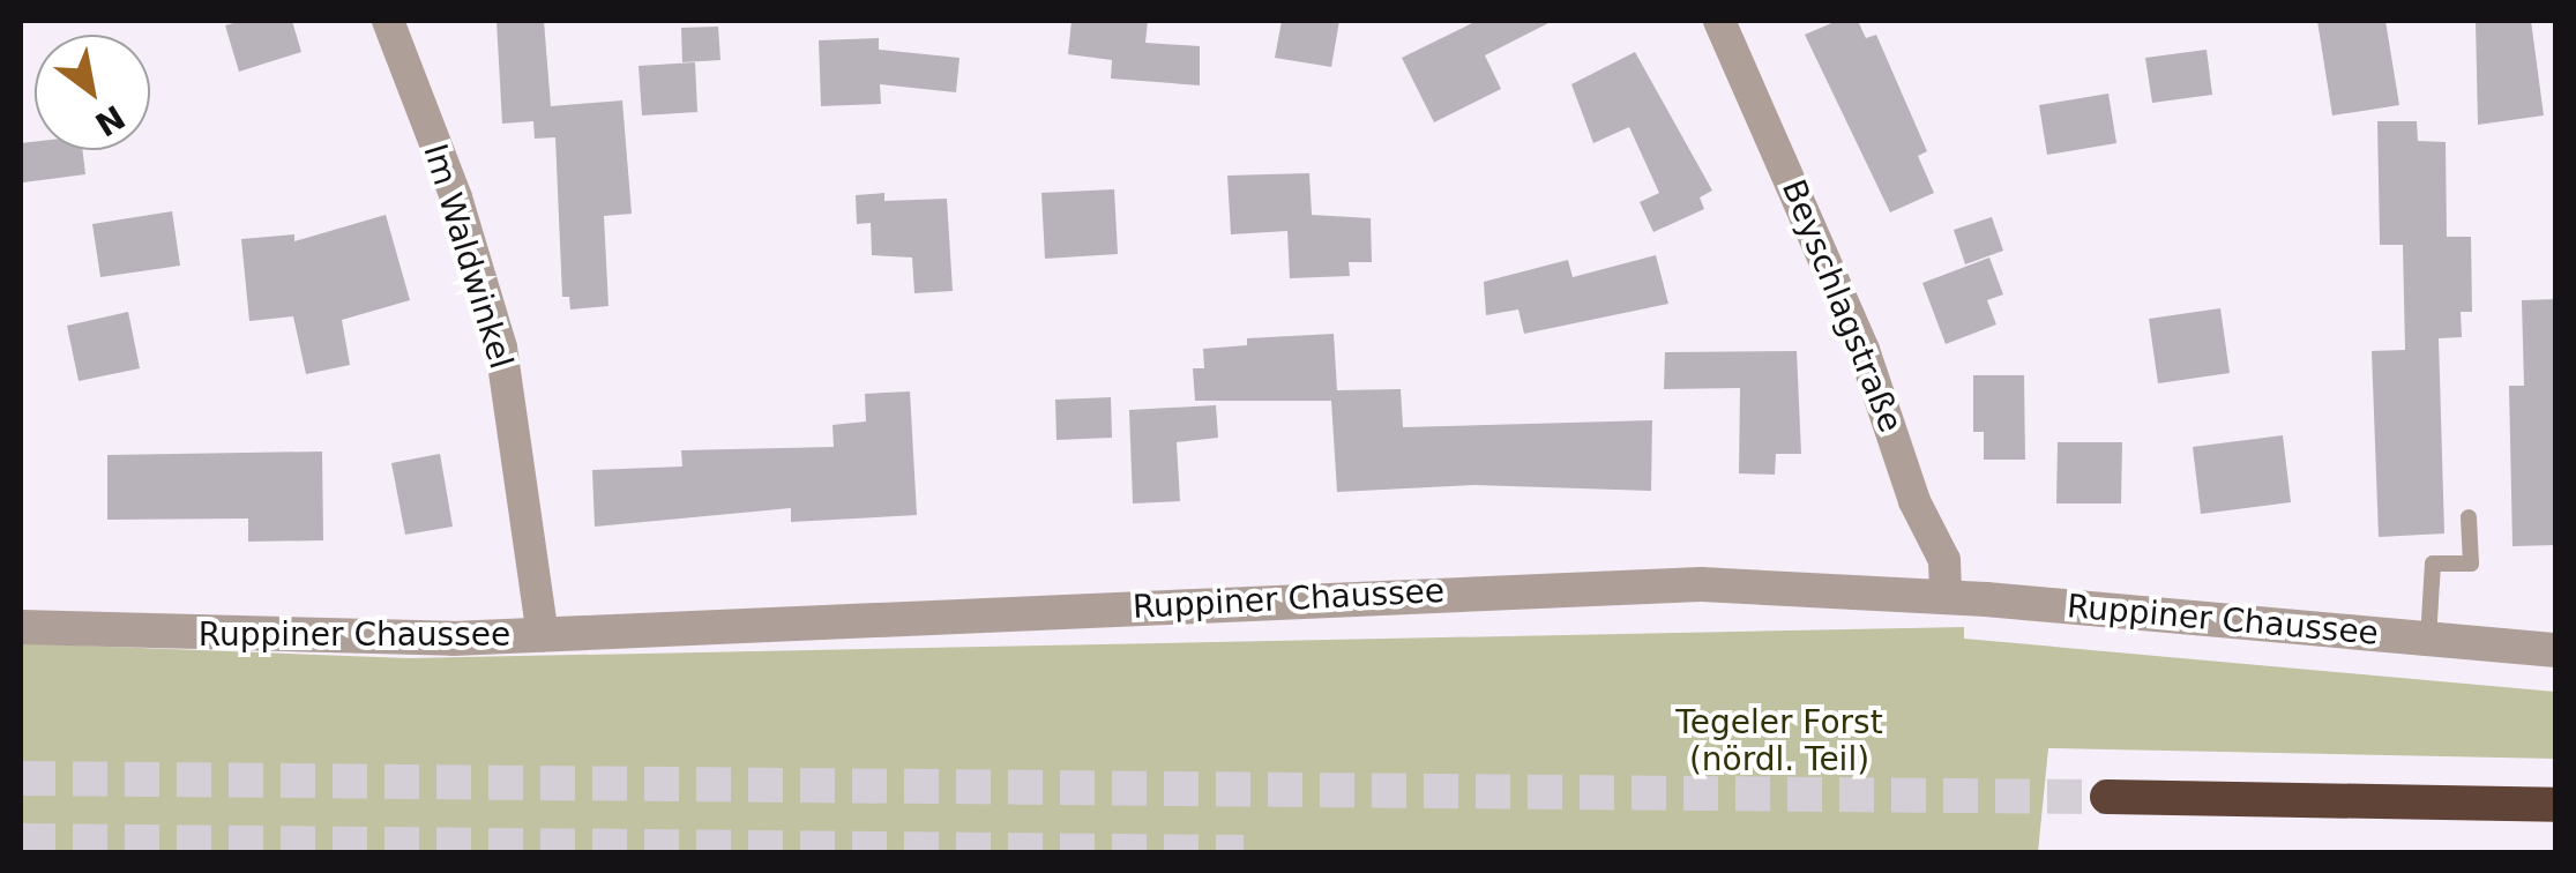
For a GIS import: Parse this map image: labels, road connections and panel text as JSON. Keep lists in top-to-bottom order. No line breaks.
{"streets":{"street":["Im Waldwinkel","Beyschlagstraße","Ruppiner Chaussee"]},"crossings":[["Im Waldwinkel","Ruppiner Chaussee"],["Beyschlagstraße","Ruppiner Chaussee"]],"parks":["Tegeler Forst (nördl. Teil)"],"north":"bottom right"}
